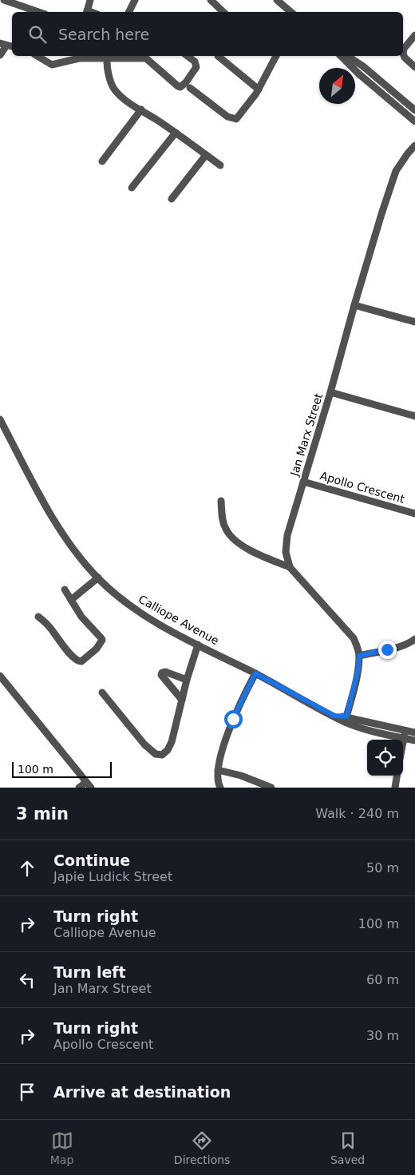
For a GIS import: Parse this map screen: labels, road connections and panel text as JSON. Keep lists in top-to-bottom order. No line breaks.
{"streets":{"street":["Jan Marx Street","Apollo Crescent","Calliope Avenue"]},"crossings":[["Jan Marx Street","Apollo Crescent"]],"scale_bar":"100 m","north":"top right","page":{"search":"Search here","scale":"100 m","heading":["3 min","Walk · 240 m"],"list":[["Continue","Japie Ludick Street","50 m"],["Turn right","Calliope Avenue","100 m"],["Turn left","Jan Marx Street","60 m"],["Turn right","Apollo Crescent","30 m"],"Arrive at destination"],"nav":["Map","Directions","Saved"]}}
